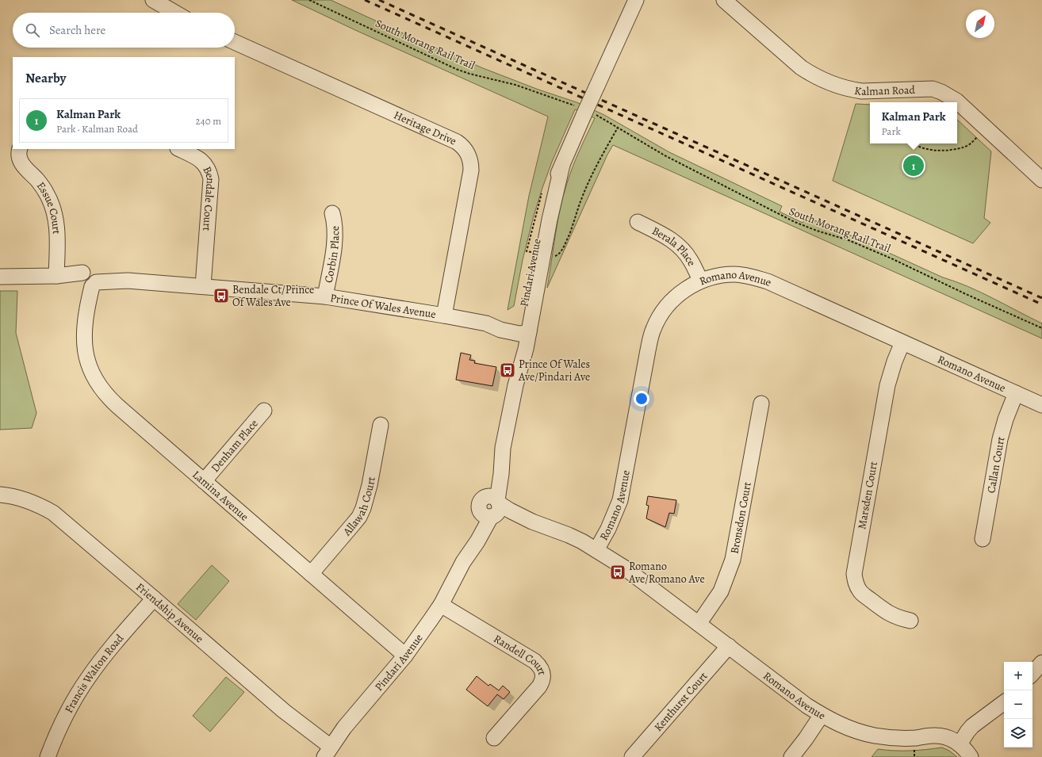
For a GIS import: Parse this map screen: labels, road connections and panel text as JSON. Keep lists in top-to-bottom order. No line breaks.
{"streets":{"street":["Kalman Road","Heritage Drive","Bendale Court","Essue Court","Berala Place","Corbin Place","Pindari Avenue","Romano Avenue","Prince Of Wales Avenue","Denham Place","Callan Court","Lamina Avenue","Marsden Court","Allawah Court","Bronsdon Court","Friendship Avenue","Randell Court","Francis Walton Road","Kenthurst Court"],"path":["South Morang Rail Trail"]},"crossings":[["Heritage Drive","Prince Of Wales Avenue"],["Bendale Court","Prince Of Wales Avenue"],["Essue Court","Prince Of Wales Avenue"],["Berala Place","Romano Avenue"],["Corbin Place","Prince Of Wales Avenue"],["Pindari Avenue","Romano Avenue"],["Pindari Avenue","Prince Of Wales Avenue"],["Pindari Avenue","Lamina Avenue"],["Pindari Avenue","Friendship Avenue"],["Pindari Avenue","Randell Court"],["Romano Avenue","Callan Court"],["Romano Avenue","Marsden Court"],["Romano Avenue","Bronsdon Court"],["Romano Avenue","Kenthurst Court"],["Prince Of Wales Avenue","Lamina Avenue"],["Denham Place","Lamina Avenue"],["Lamina Avenue","Allawah Court"],["Friendship Avenue","Francis Walton Road"]],"places":{"bus stop":["Bendale Ct/Prince Of Wales Ave","Prince Of Wales Ave/Pindari Ave","Romano Ave/Romano Ave"]},"north":"top right","page":{"search":"Search here","heading":"Nearby","list":[{"mark":"1","name":"Kalman Park","note":"Park · Kalman Road","value":"240 m"}],"popup":["Kalman Park","Park"],"pins":"1","map_buttons":["+","−"]}}
